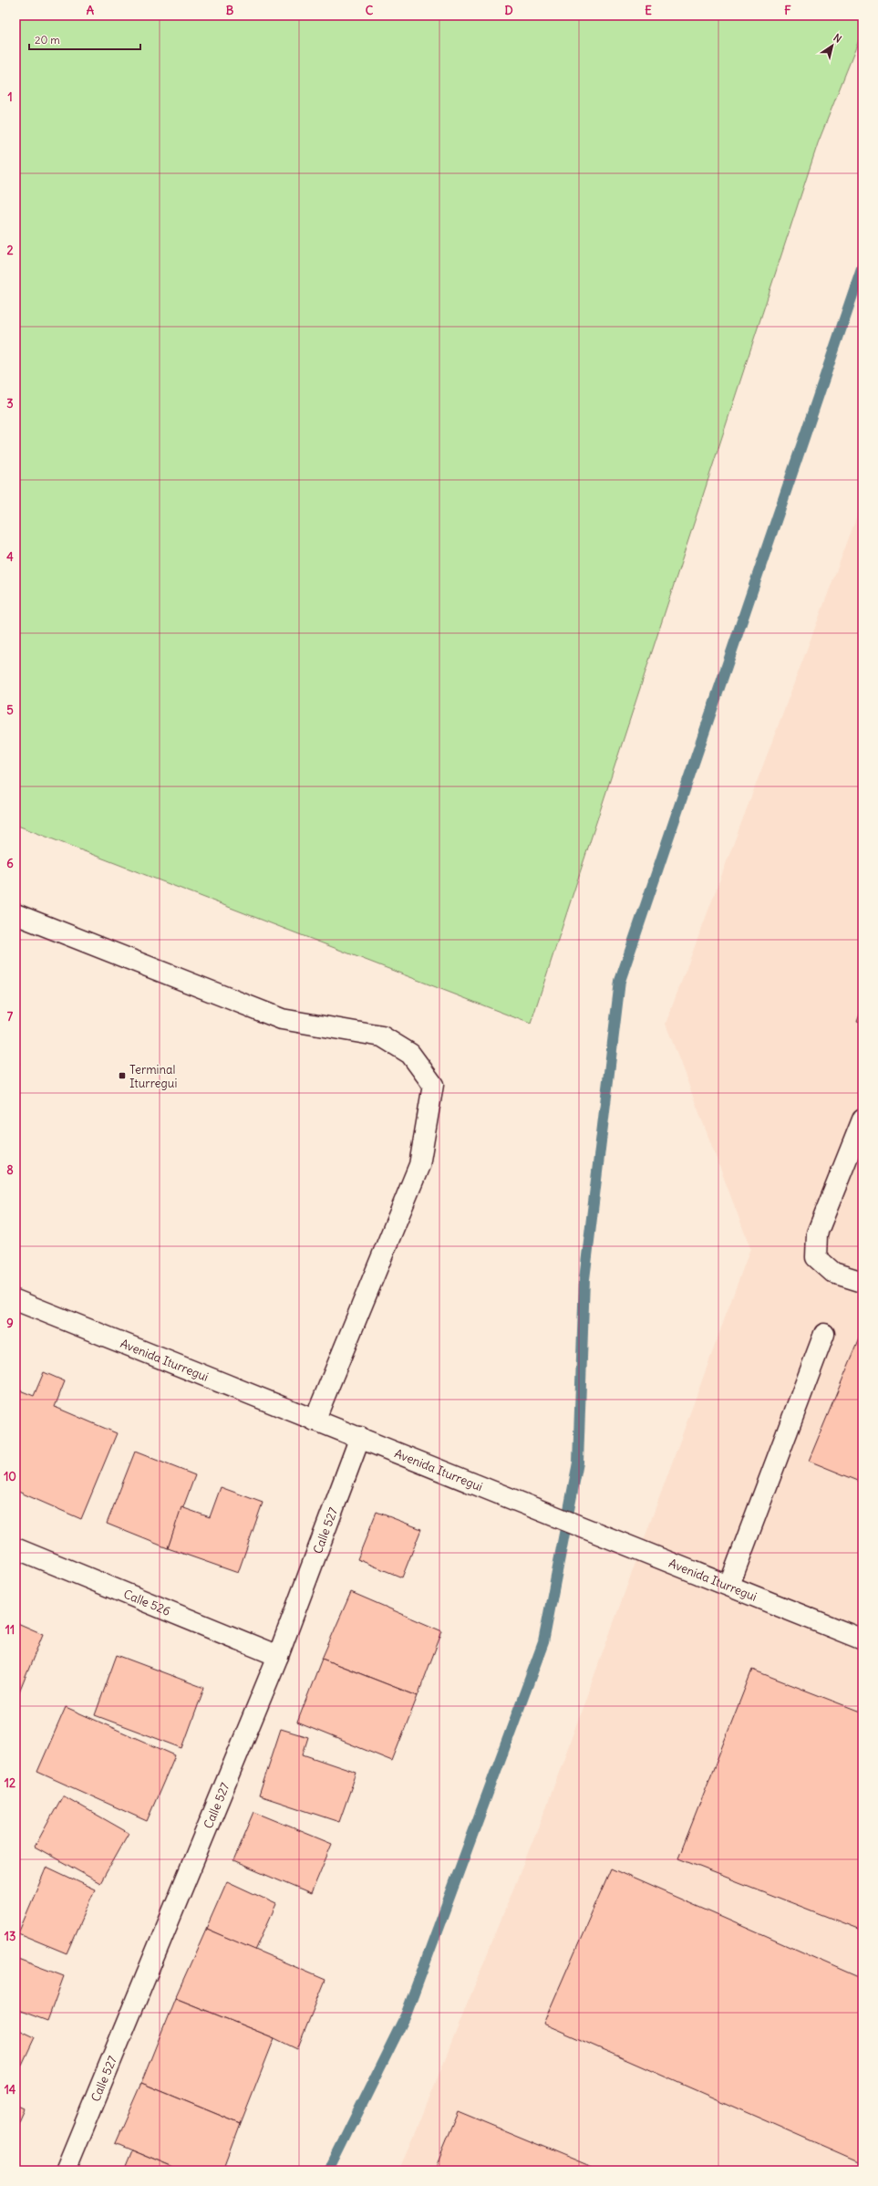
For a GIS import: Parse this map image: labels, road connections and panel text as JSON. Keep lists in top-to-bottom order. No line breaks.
{"streets":{"street":["Avenida Iturregui","Calle 527","Calle 526"]},"crossings":[["Avenida Iturregui","Calle 527"],["Calle 527","Calle 526"]],"places":{"transit":["Terminal Iturregui"]},"scale_bar":"20 m","north":"top right","grid":{"columns":["A","B","C","D","E","F"],"rows":["1","2","3","4","5","6","7","8","9","10","11","12","13","14"]}}
